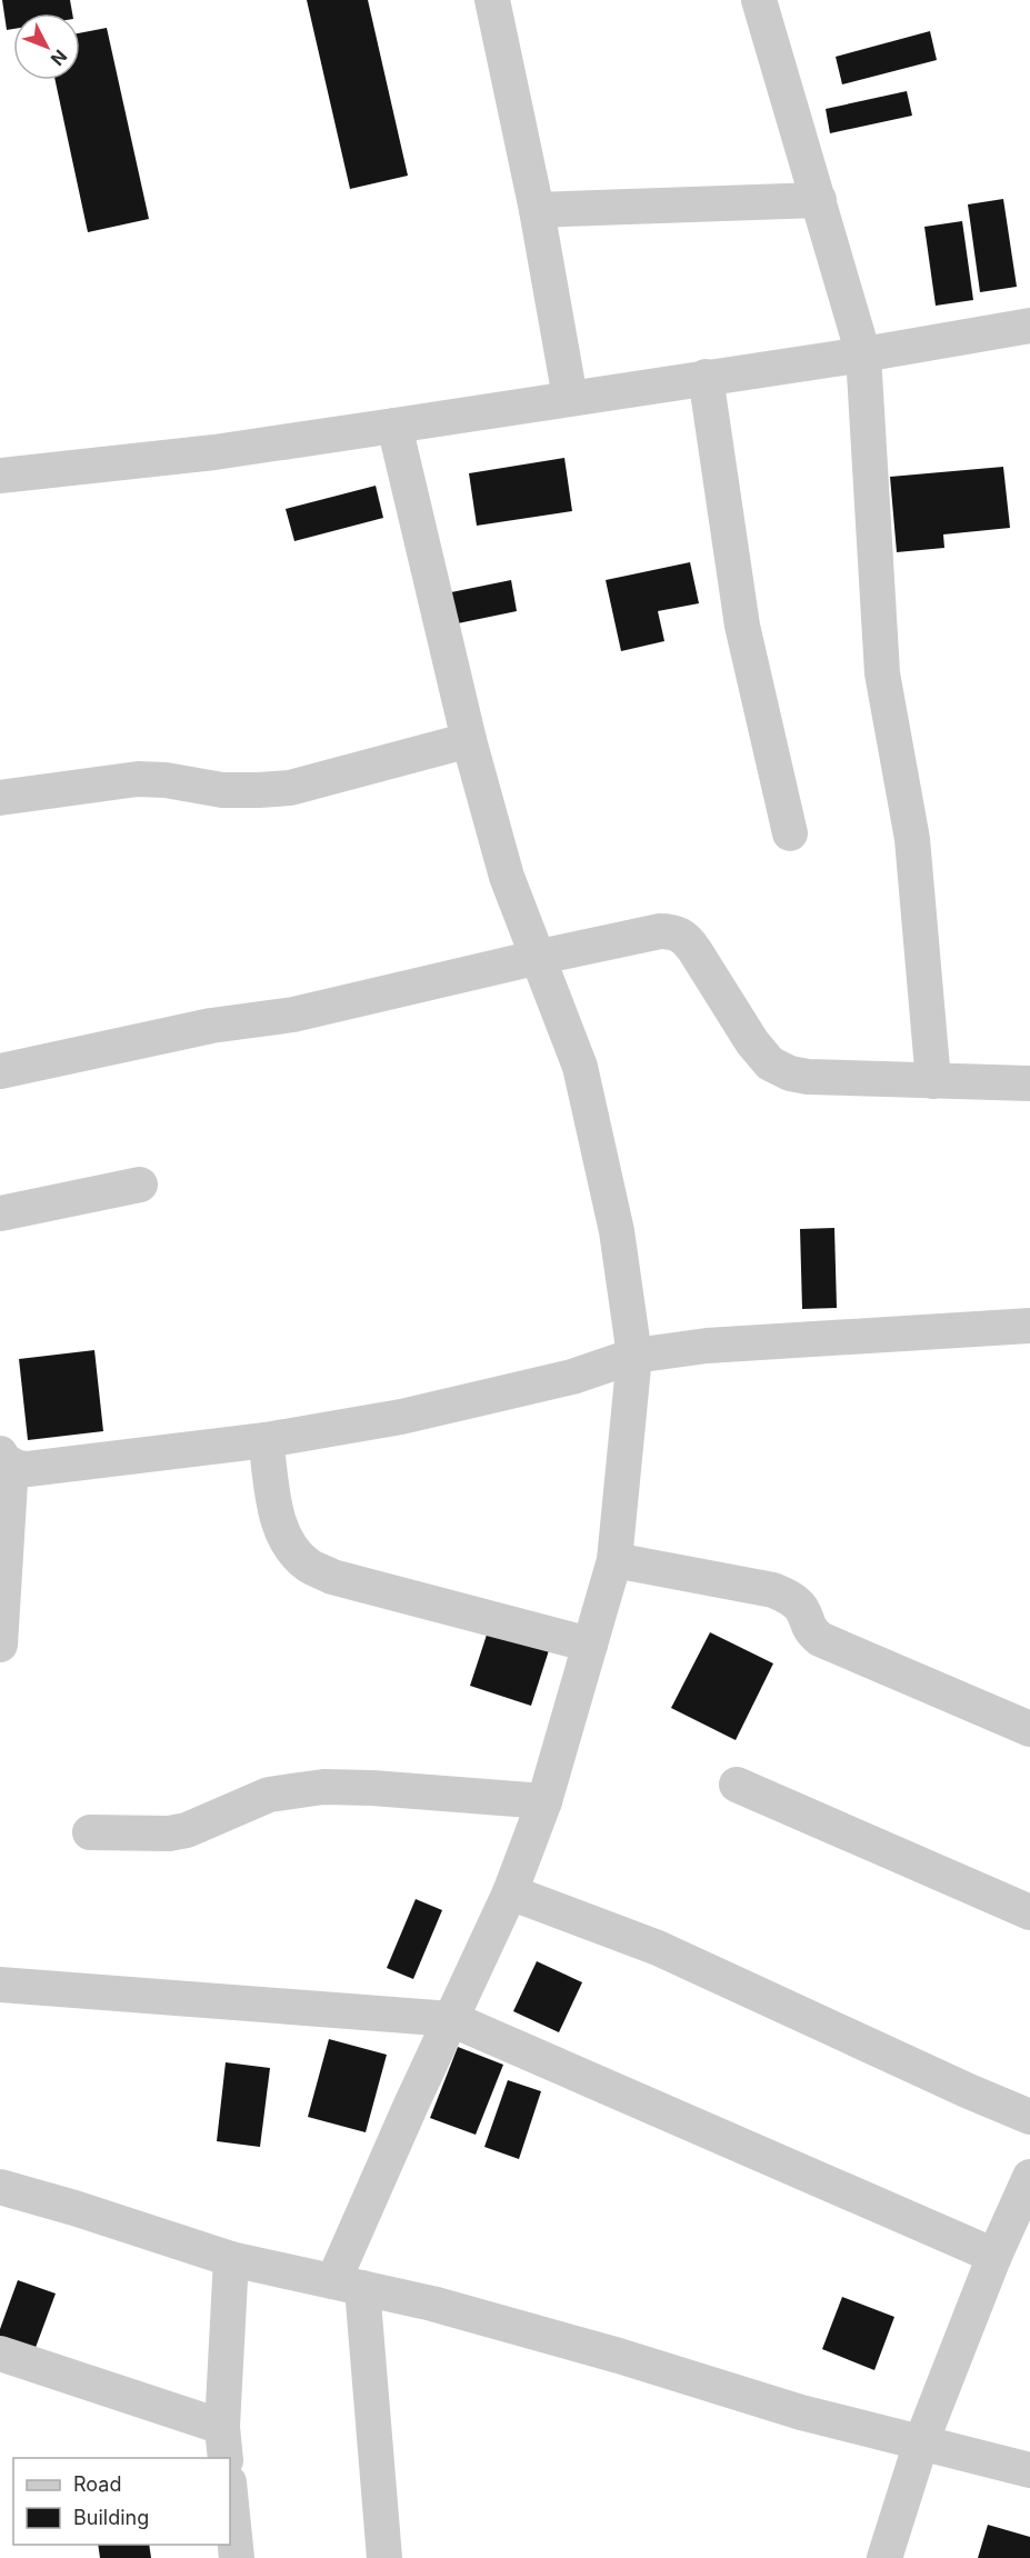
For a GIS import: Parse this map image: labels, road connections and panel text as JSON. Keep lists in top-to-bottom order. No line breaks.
{"legend":["Road","Building"],"north":"bottom right"}
